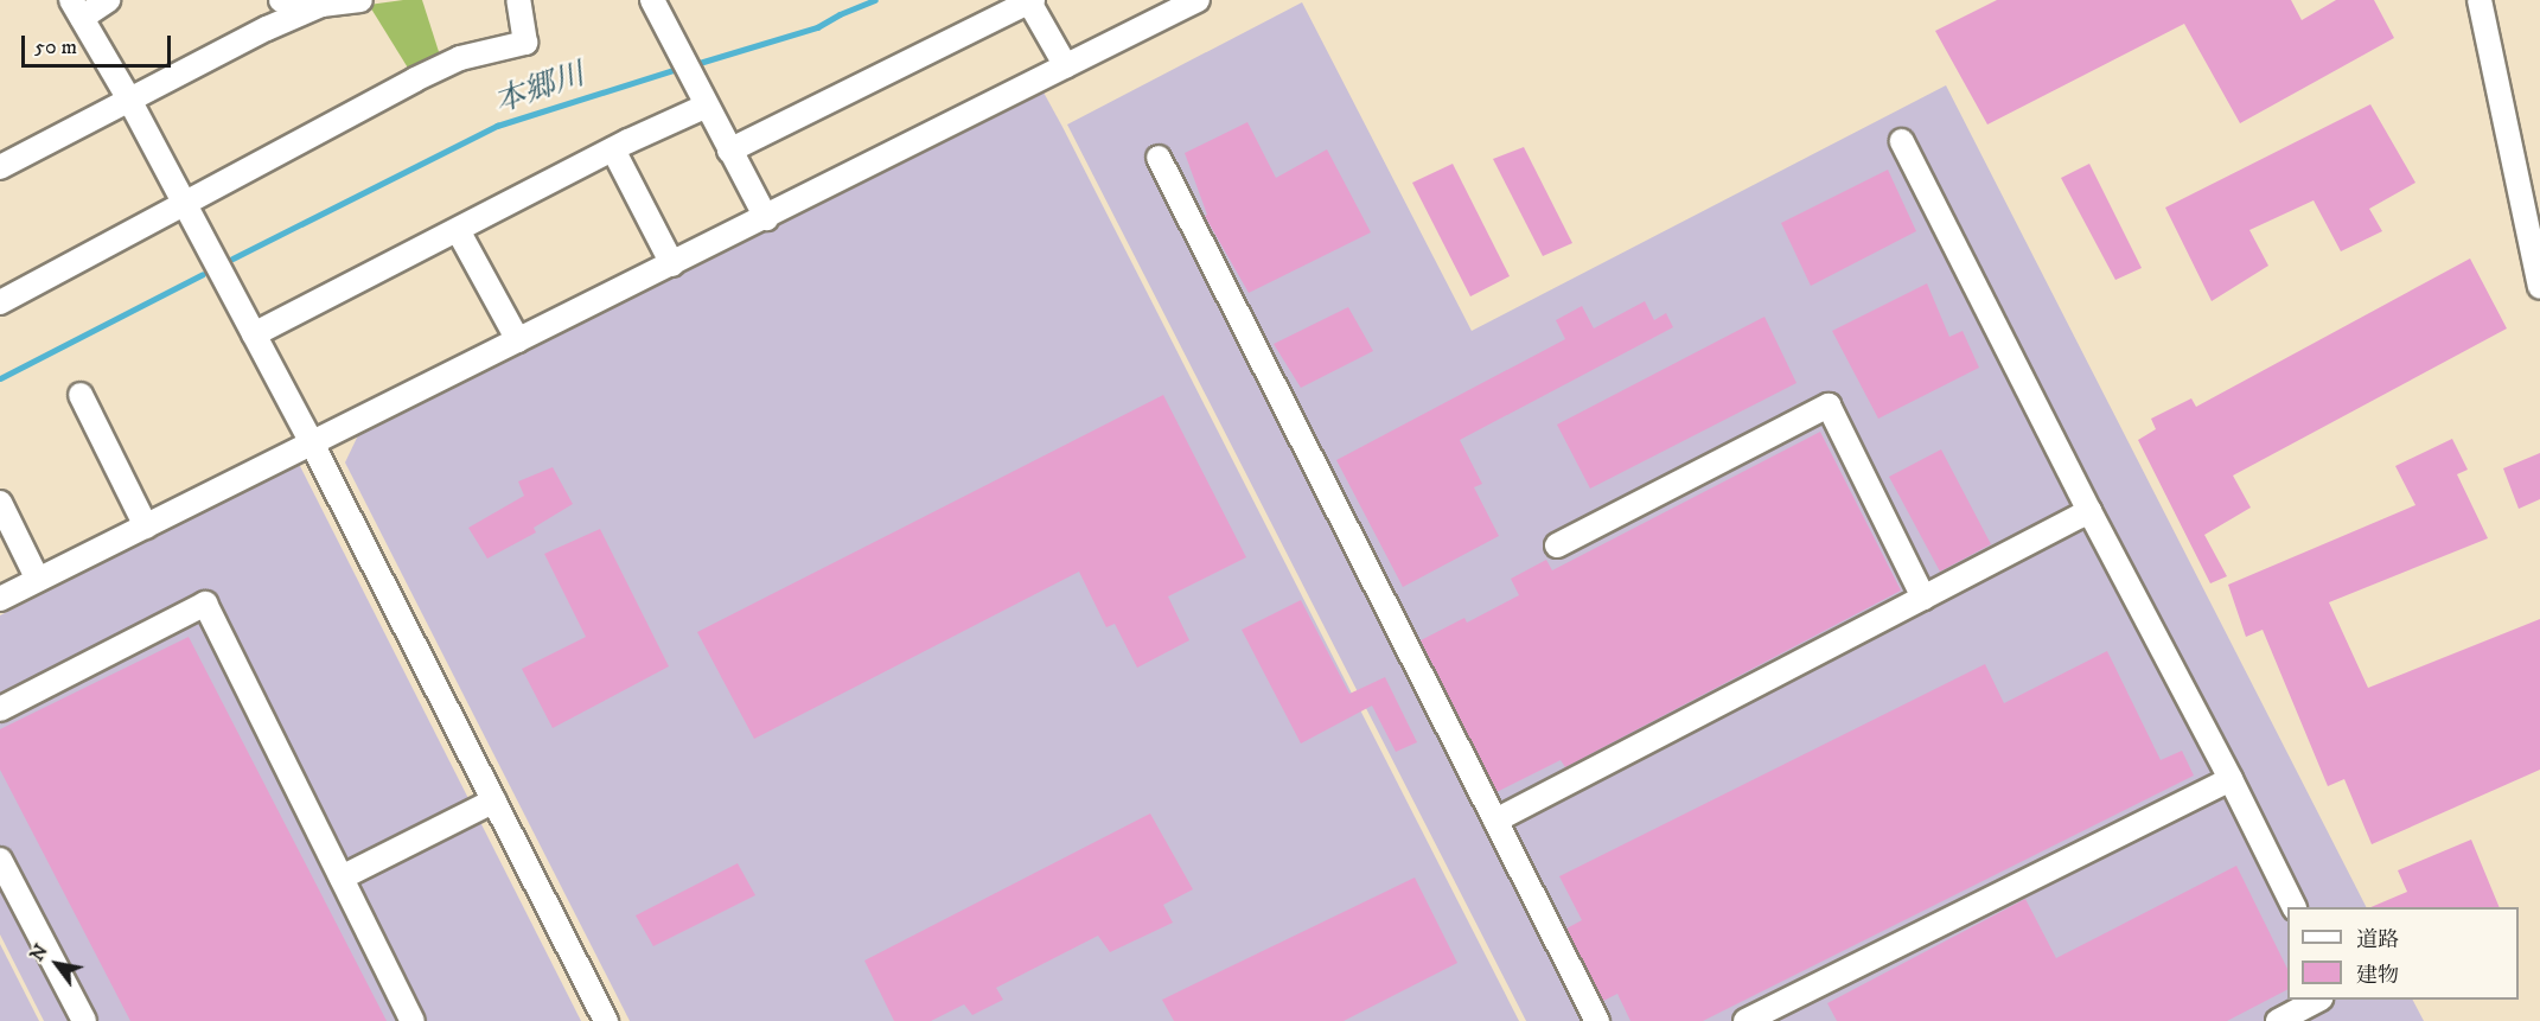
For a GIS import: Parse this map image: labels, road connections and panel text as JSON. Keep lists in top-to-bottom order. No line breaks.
{"water":["本郷川"],"legend":["道路","建物"],"scale_bar":"50 m","north":"top left"}
